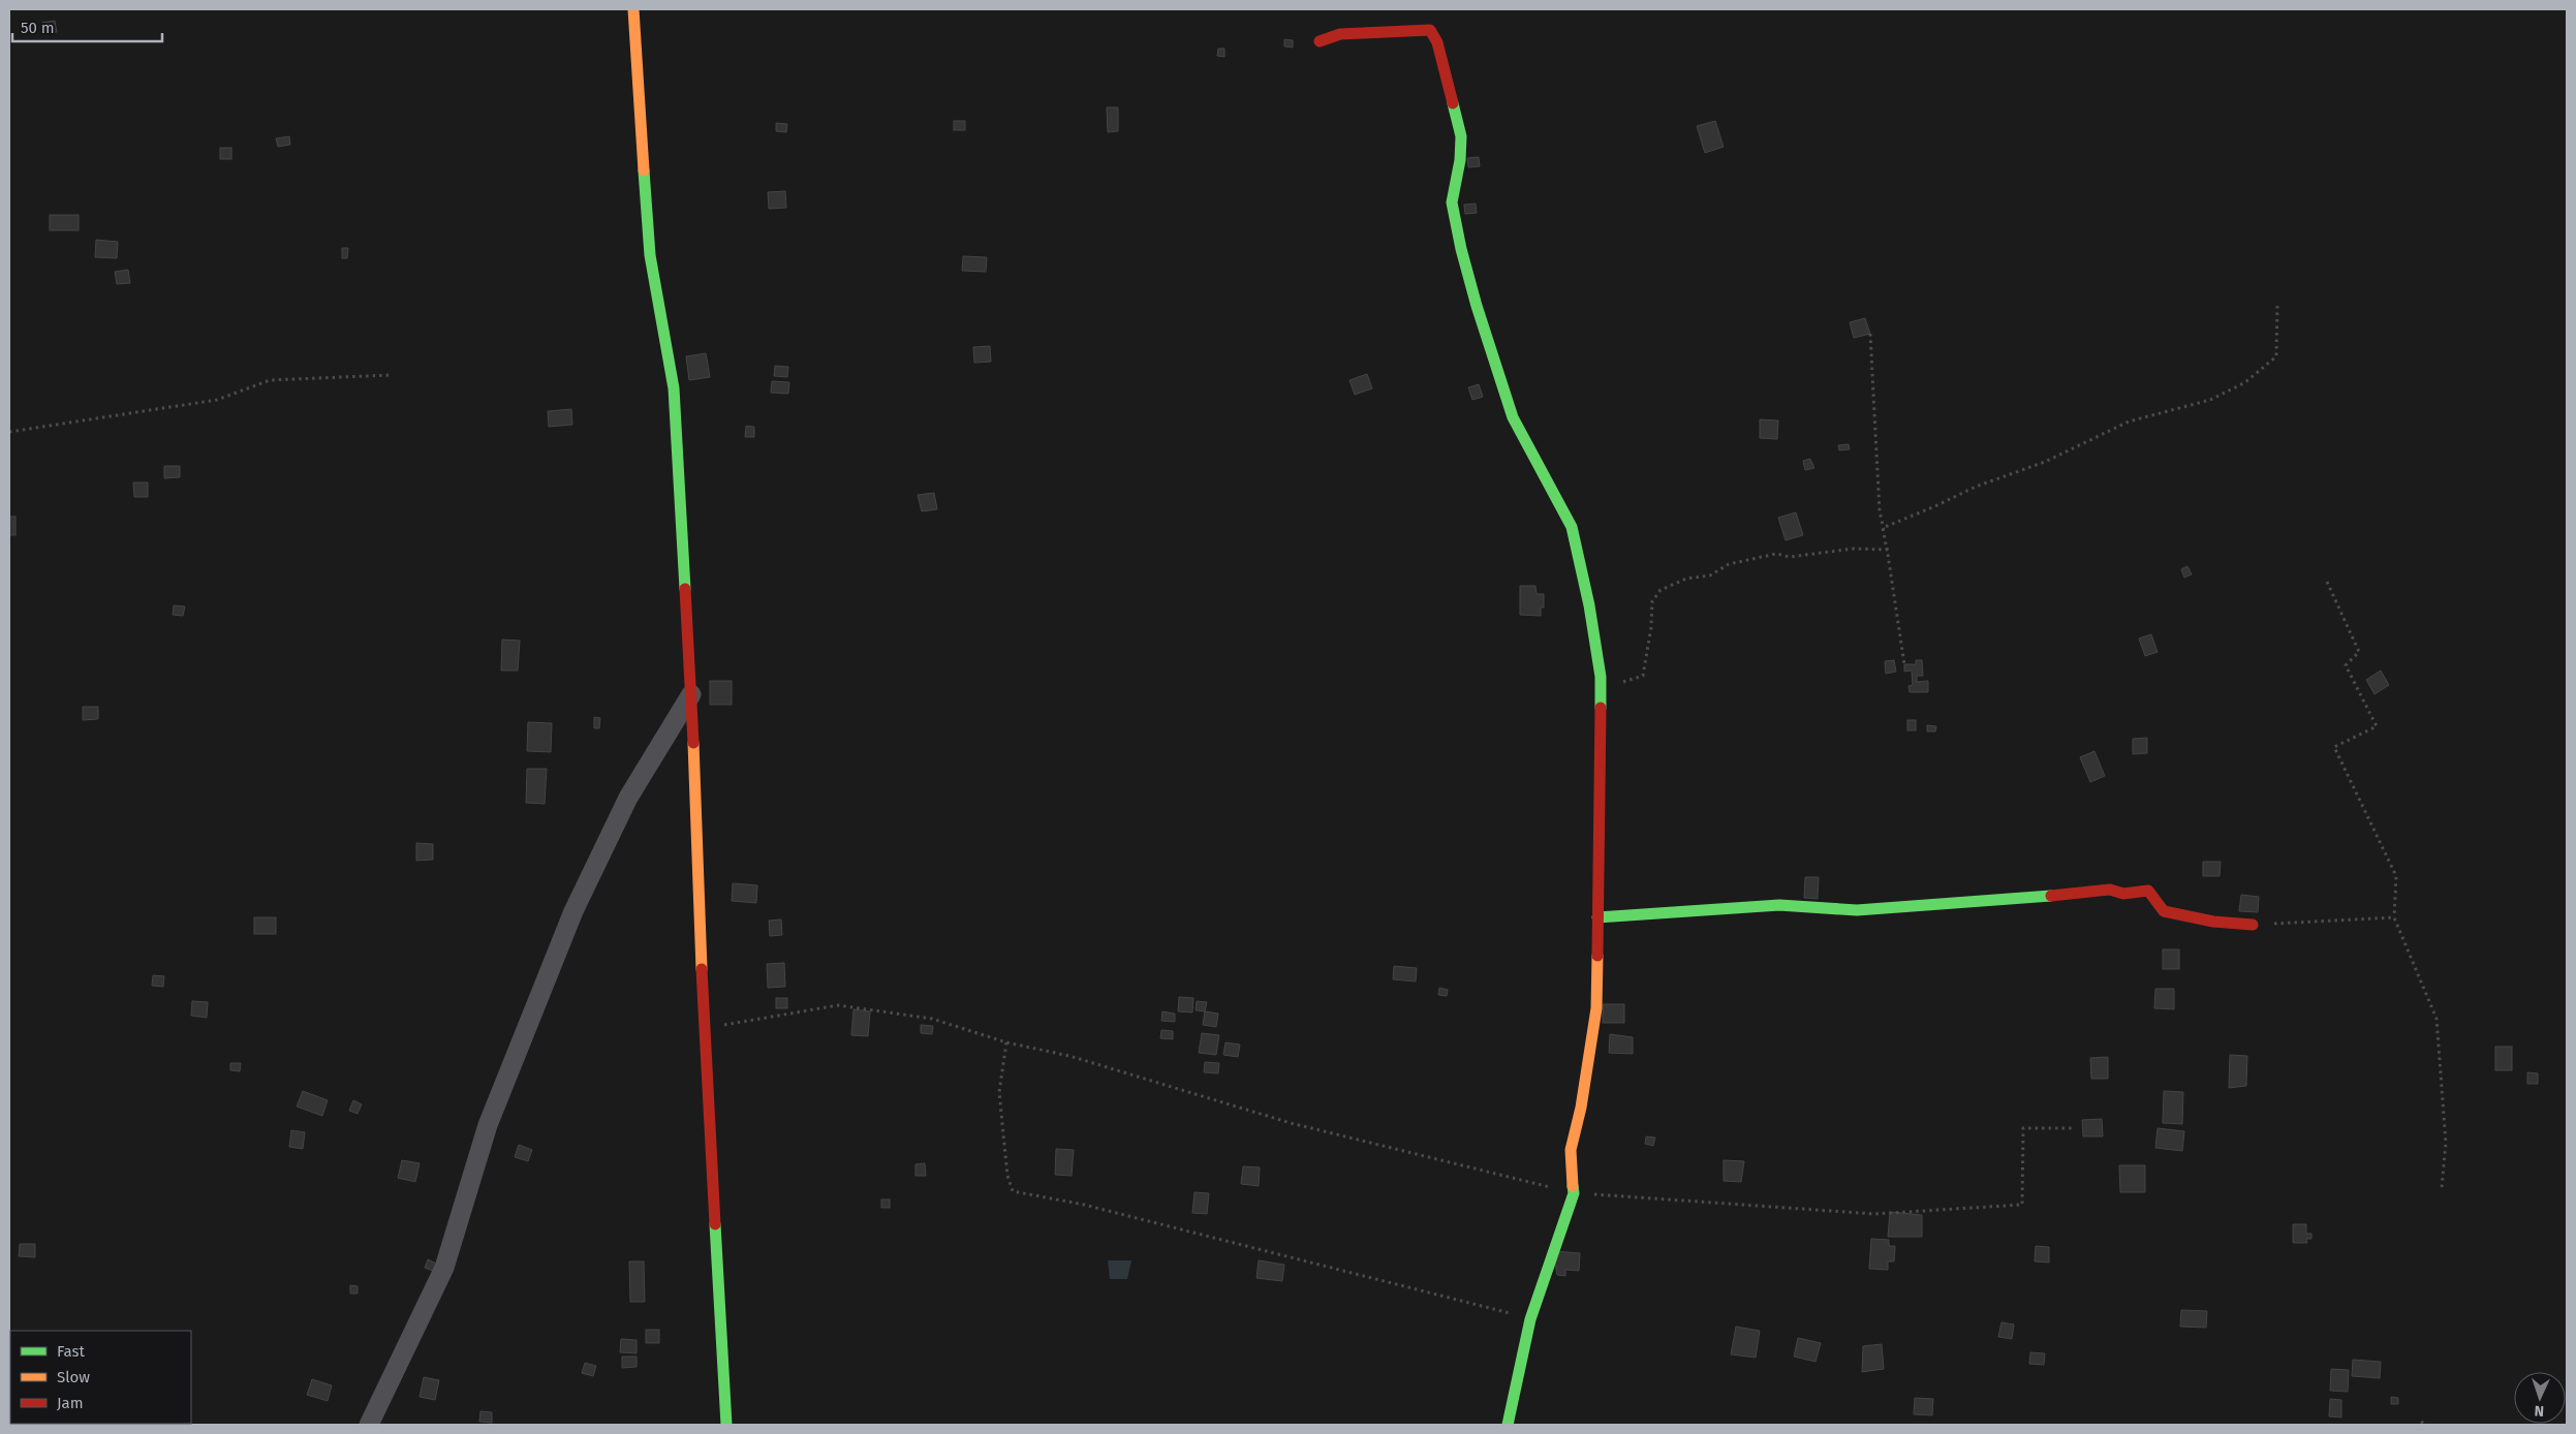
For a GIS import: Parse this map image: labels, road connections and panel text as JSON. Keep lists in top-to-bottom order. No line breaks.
{"legend":["Fast","Slow","Jam"],"scale_bar":"50 m","north":"bottom"}
